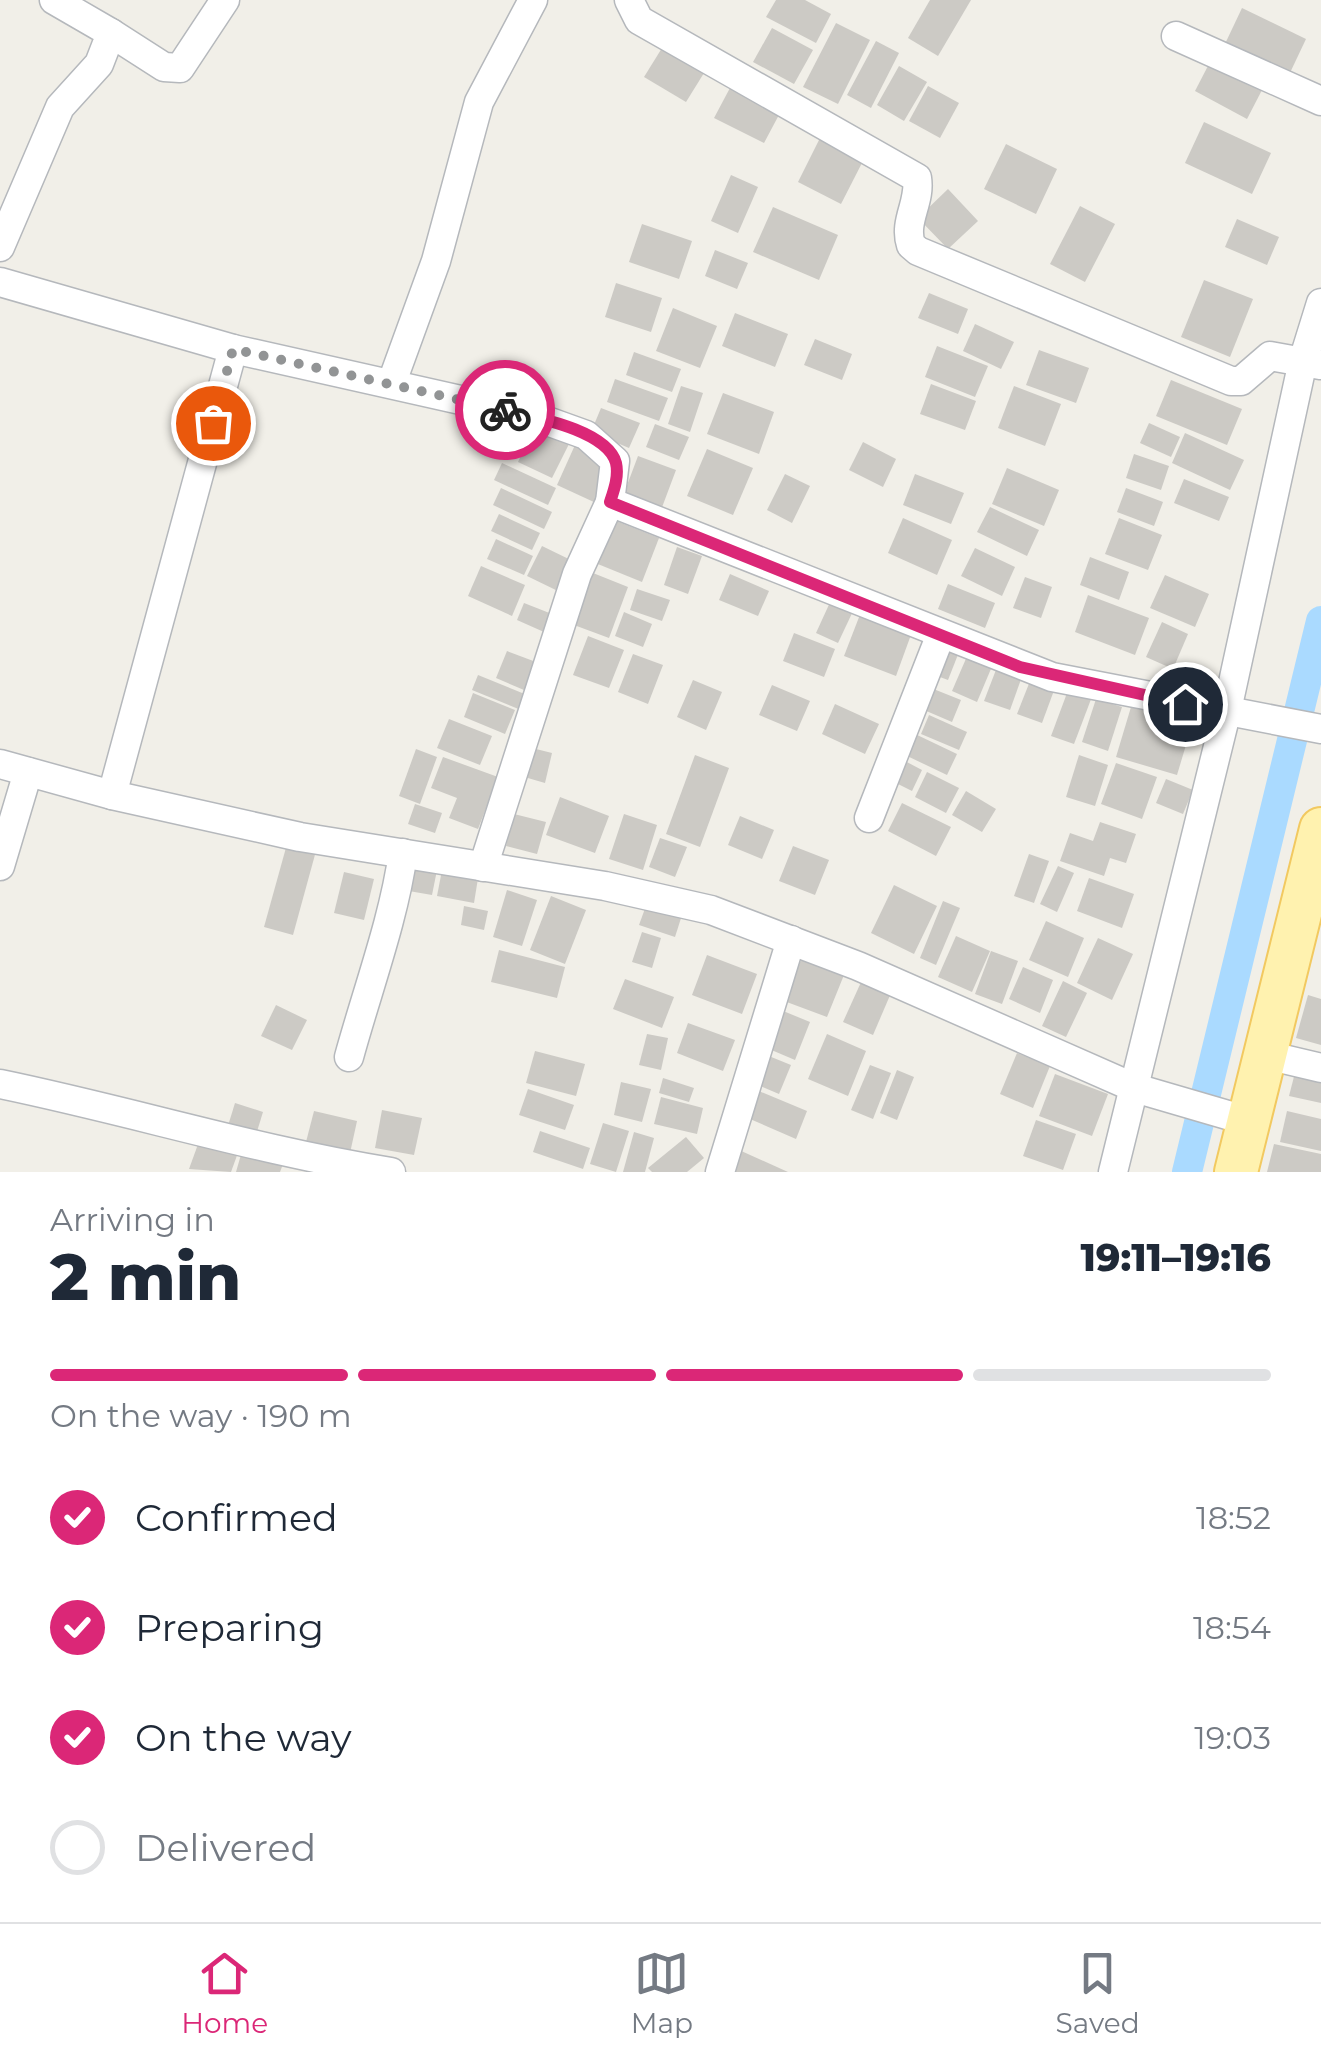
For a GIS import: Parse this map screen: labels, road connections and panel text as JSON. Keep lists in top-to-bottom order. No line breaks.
{"page":{"heading":["2 min","Arriving in","19:11–19:16"],"bar":"On the way · 190 m","list":[["Confirmed","18:52"],["Preparing","18:54"],["On the way","19:03"],"Delivered"],"tabs":["Home","Map","Saved"]}}
